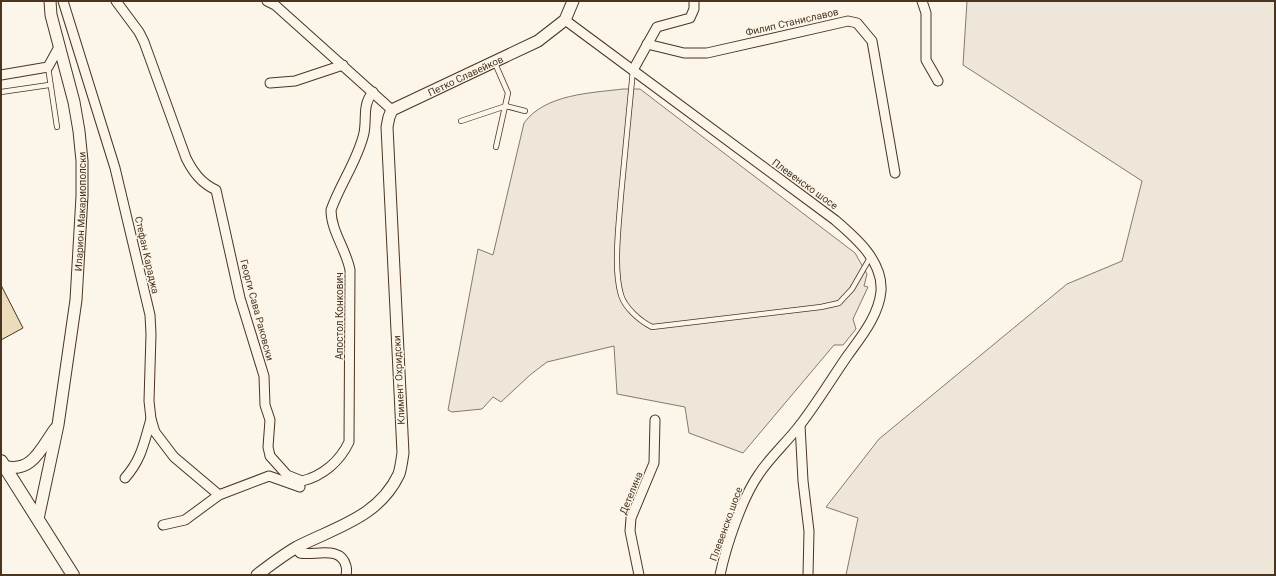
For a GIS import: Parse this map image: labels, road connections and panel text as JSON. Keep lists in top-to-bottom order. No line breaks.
{"streets":{"street":["Филип Станиславов","Петко Славейков","Плевенско шосе","Иларион Макариополски","Стефан Караджа","Георги Сава Раковски","Апостол Конкович","Климент Охридски","Детелина"]},"crossings":[["Петко Славейков","Плевенско шосе"],["Петко Славейков","Климент Охридски"],["Георги Сава Раковски","Апостол Конкович"]]}
